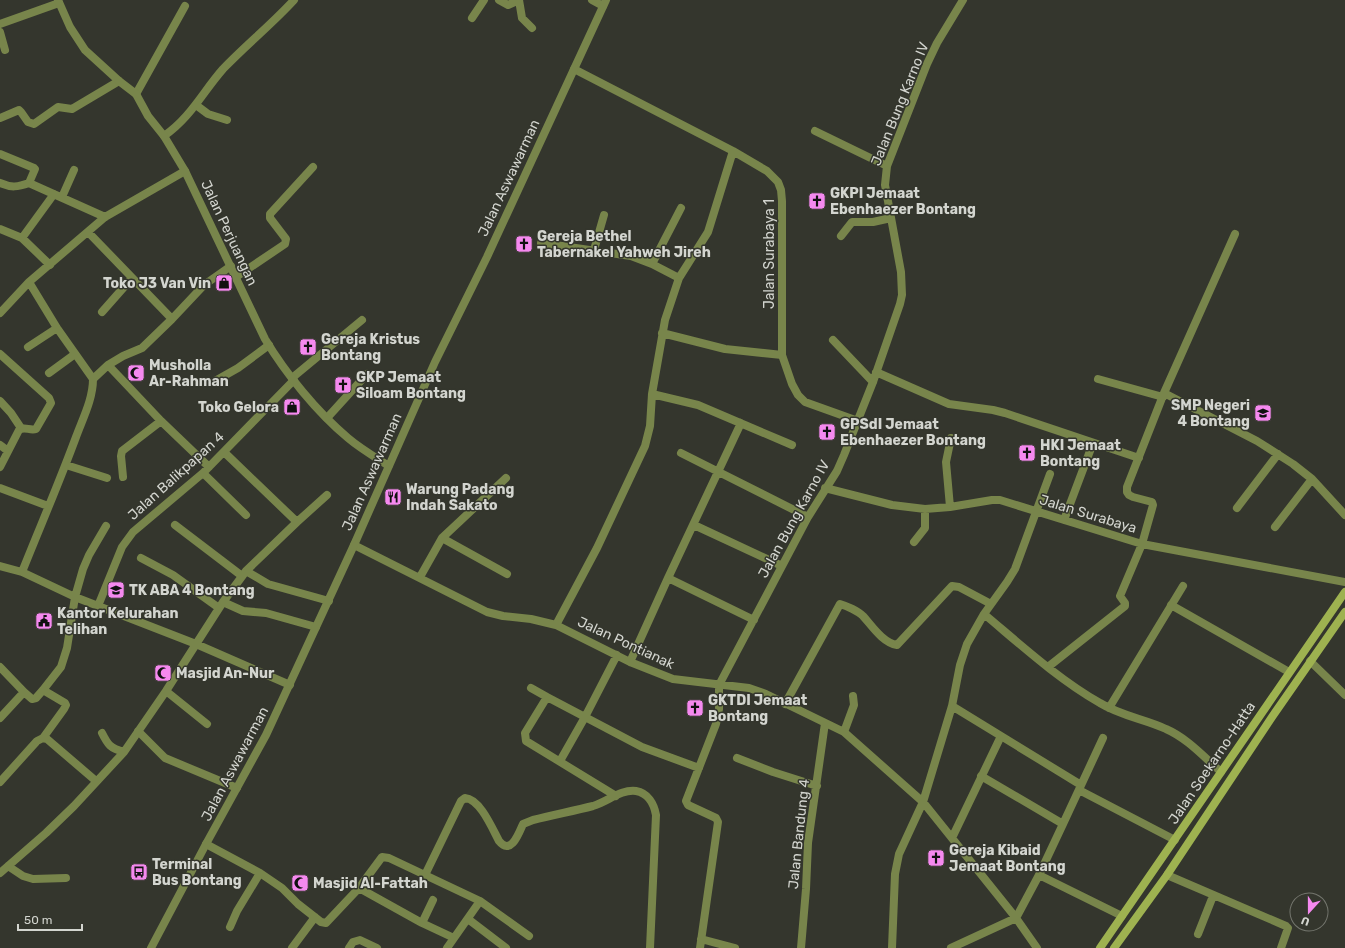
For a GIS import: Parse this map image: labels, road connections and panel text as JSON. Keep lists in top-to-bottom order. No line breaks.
{"streets":{"main road":["Jalan Soekarno-Hatta"],"street":["Jalan Bung Karno IV","Jalan Aswawarman","Jalan Perjuangan","Jalan Surabaya 1","Jalan Balikpapan 4","Jalan Surabaya","Jalan Pontianak","Jalan Bandung 4"]},"crossings":[["Jalan Bung Karno IV","Jalan Surabaya 1"],["Jalan Bung Karno IV","Jalan Surabaya"],["Jalan Bung Karno IV","Jalan Pontianak"],["Jalan Aswawarman","Jalan Perjuangan"],["Jalan Aswawarman","Jalan Surabaya 1"],["Jalan Aswawarman","Jalan Pontianak"],["Jalan Perjuangan","Jalan Balikpapan 4"],["Jalan Pontianak","Jalan Bandung 4"]],"places":{"church":["GKPI Jemaat Ebenhaezer Bontang","Gereja Bethel Tabernakel Yahweh Jireh","Gereja Kristus Bontang","GKP Jemaat Siloam Bontang","GPSdI Jemaat Ebenhaezer Bontang","HKI Jemaat Bontang","GKTDI Jemaat Bontang","Gereja Kibaid Jemaat Bontang"],"shop":["Toko J3 Van Vin","Toko Gelora"],"mosque":["Musholla Ar-Rahman","Masjid An-Nur","Masjid Al-Fattah"],"school or university":["SMP Negeri 4 Bontang","TK ABA 4 Bontang"],"restaurant":["Warung Padang Indah Sakato"],"public building":["Kantor Kelurahan Telihan"],"bus stop":["Terminal Bus Bontang"]},"scale_bar":"50 m","north":"bottom"}
